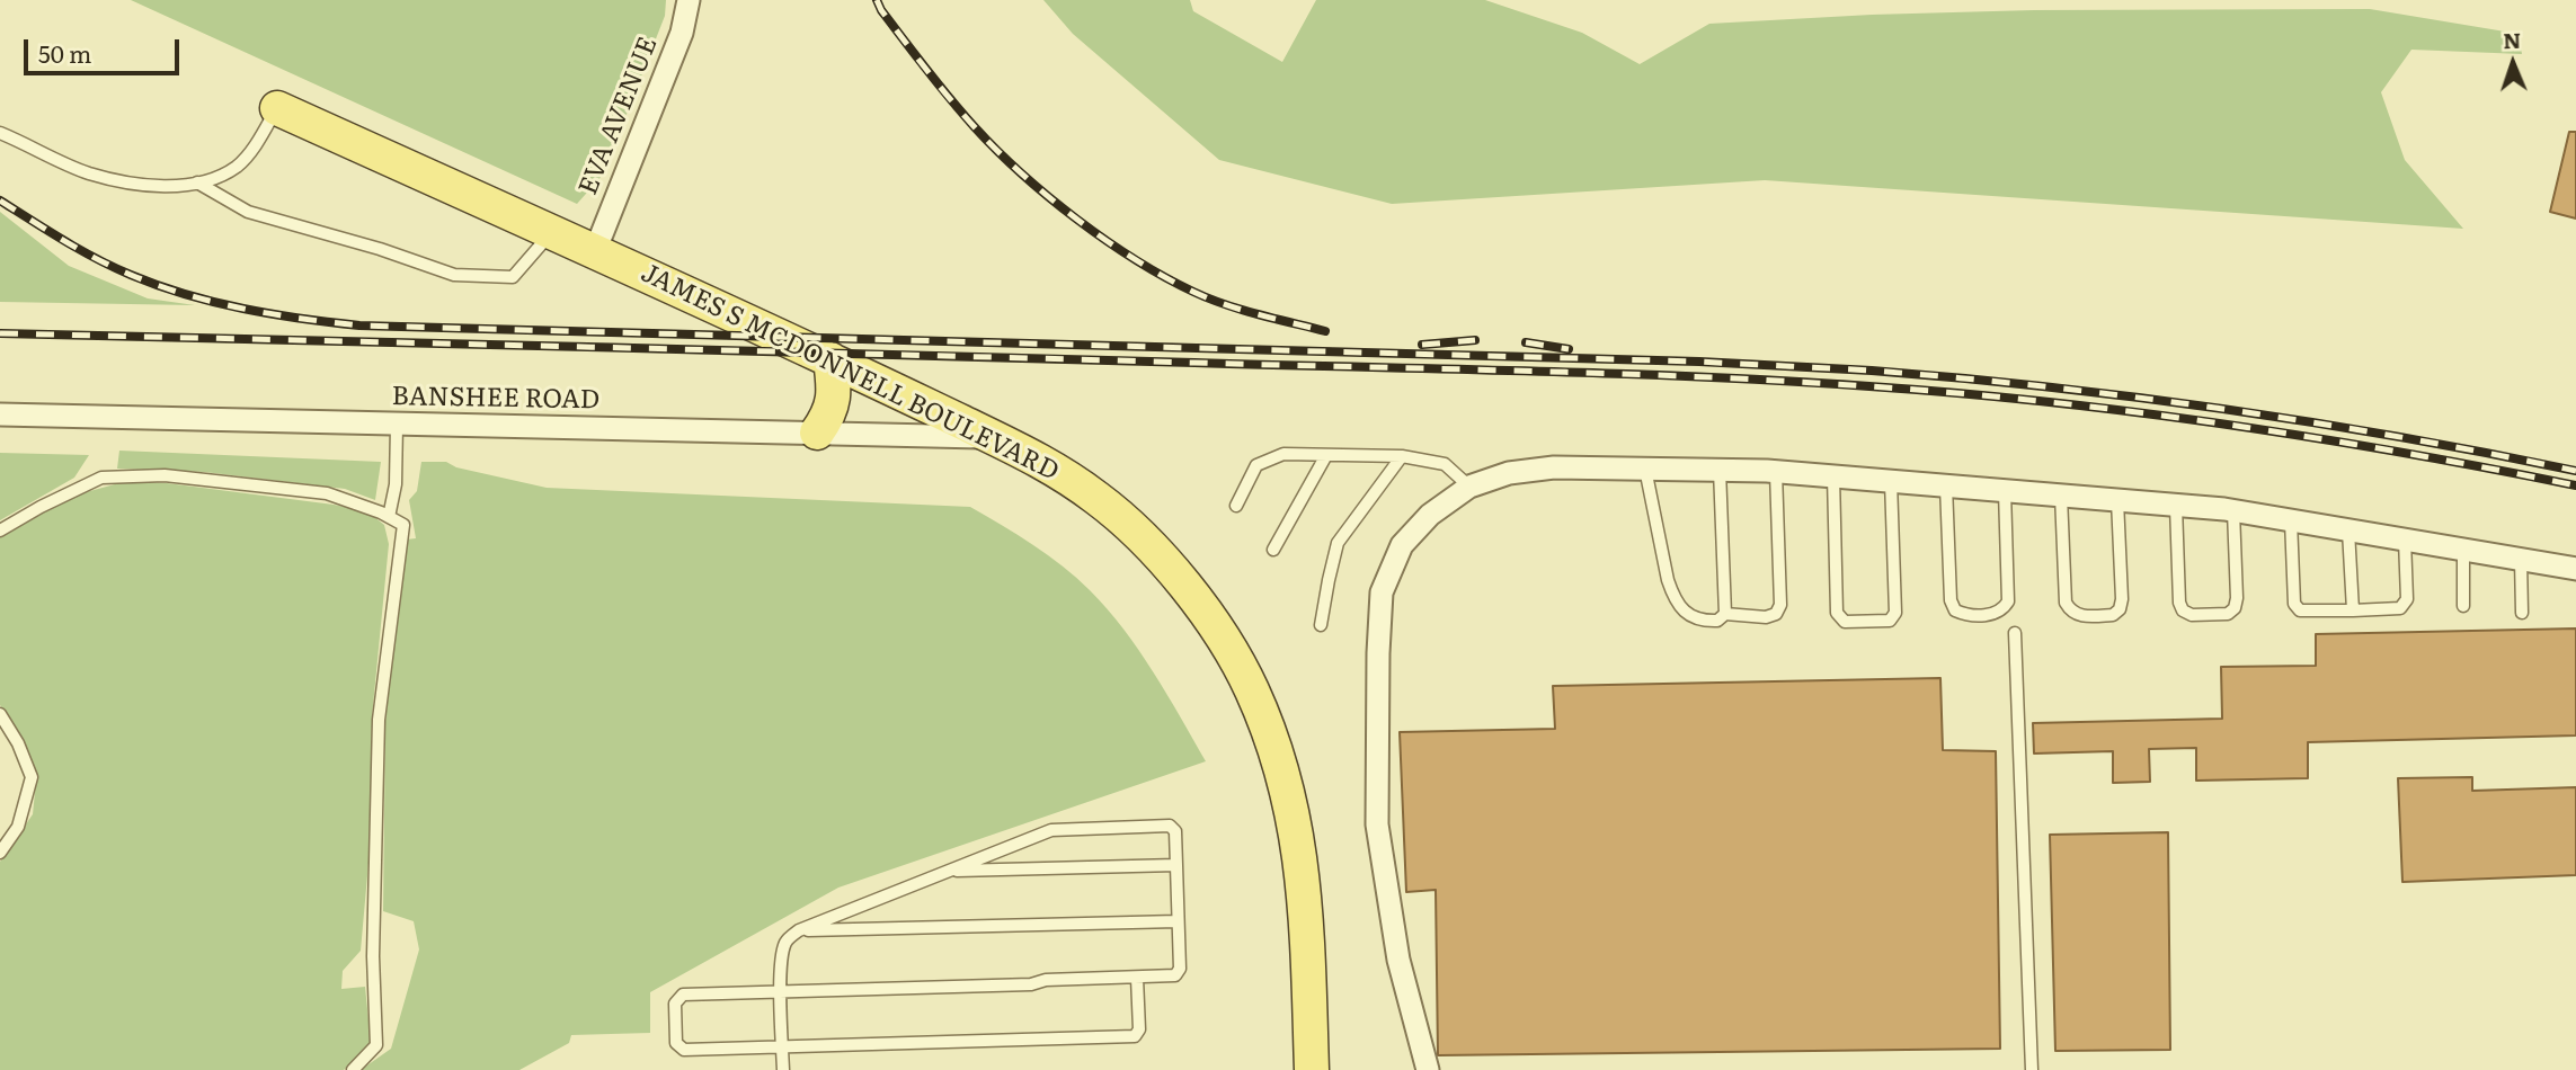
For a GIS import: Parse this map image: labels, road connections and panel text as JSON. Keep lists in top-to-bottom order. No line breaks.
{"streets":{"main road":["JAMES S MCDONNELL BOULEVARD"],"street":["EVA AVENUE","BANSHEE ROAD"]},"crossings":[["EVA AVENUE","JAMES S MCDONNELL BOULEVARD"],["JAMES S MCDONNELL BOULEVARD","BANSHEE ROAD"]],"scale_bar":"50 m","north":"top"}
